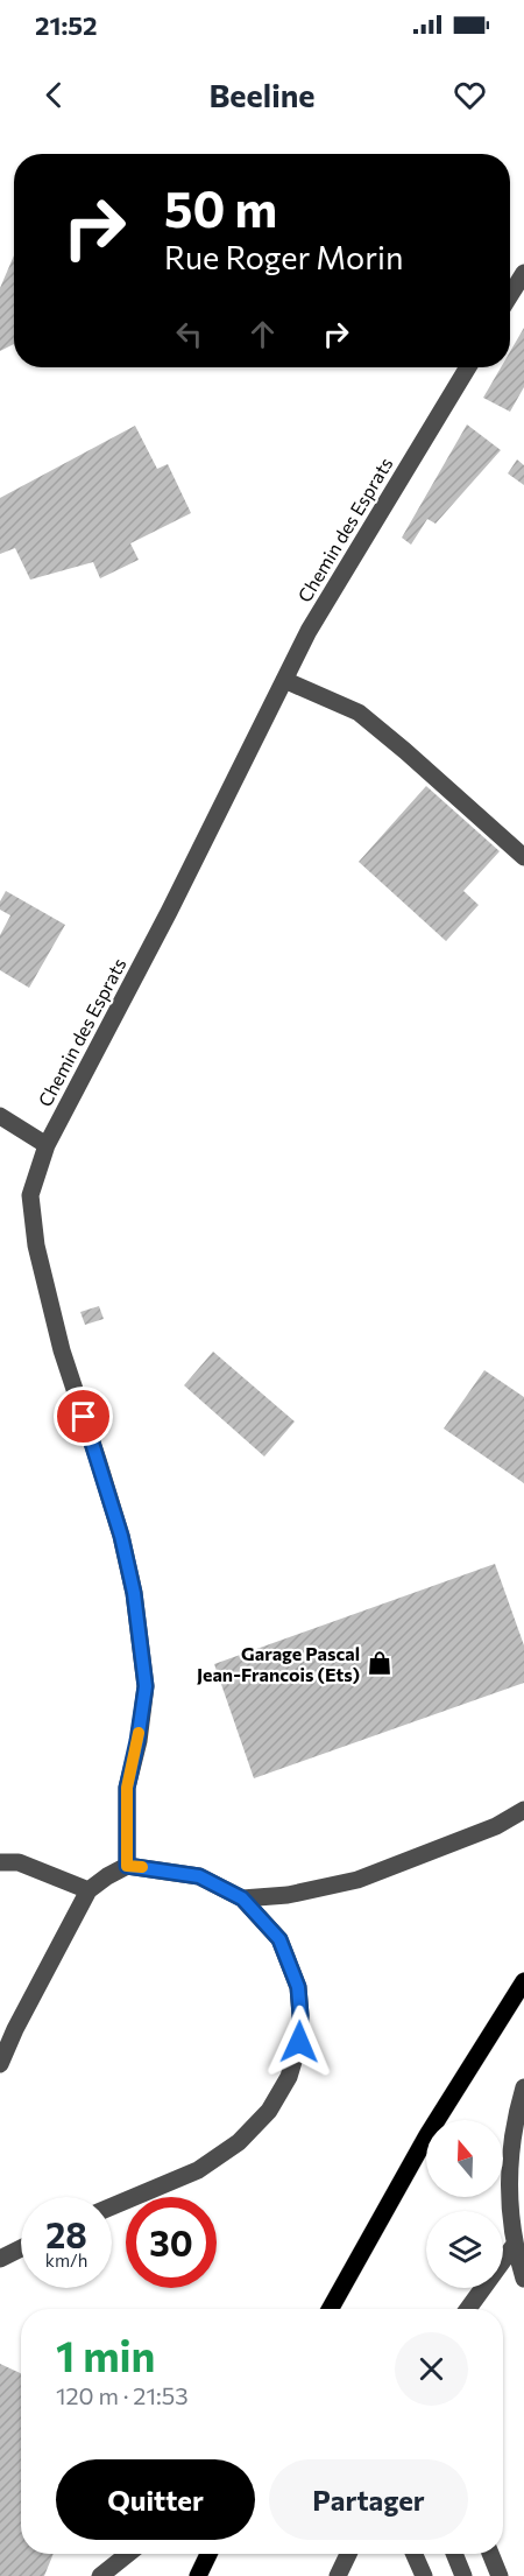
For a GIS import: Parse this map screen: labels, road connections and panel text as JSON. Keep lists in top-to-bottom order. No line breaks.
{"streets":{"street":["Chemin des Esprats"]},"places":{"shop":["Garage Pascal Jean-Francois (Ets)"]},"north":"top","page":{"status":"21:52","header":"Beeline","turn":["50 m","Rue Roger Morin"],"speed":"28 km/h","limit":"30","heading":["1 min","120 m · 21:53"],"buttons":["Quitter","Partager"]}}
